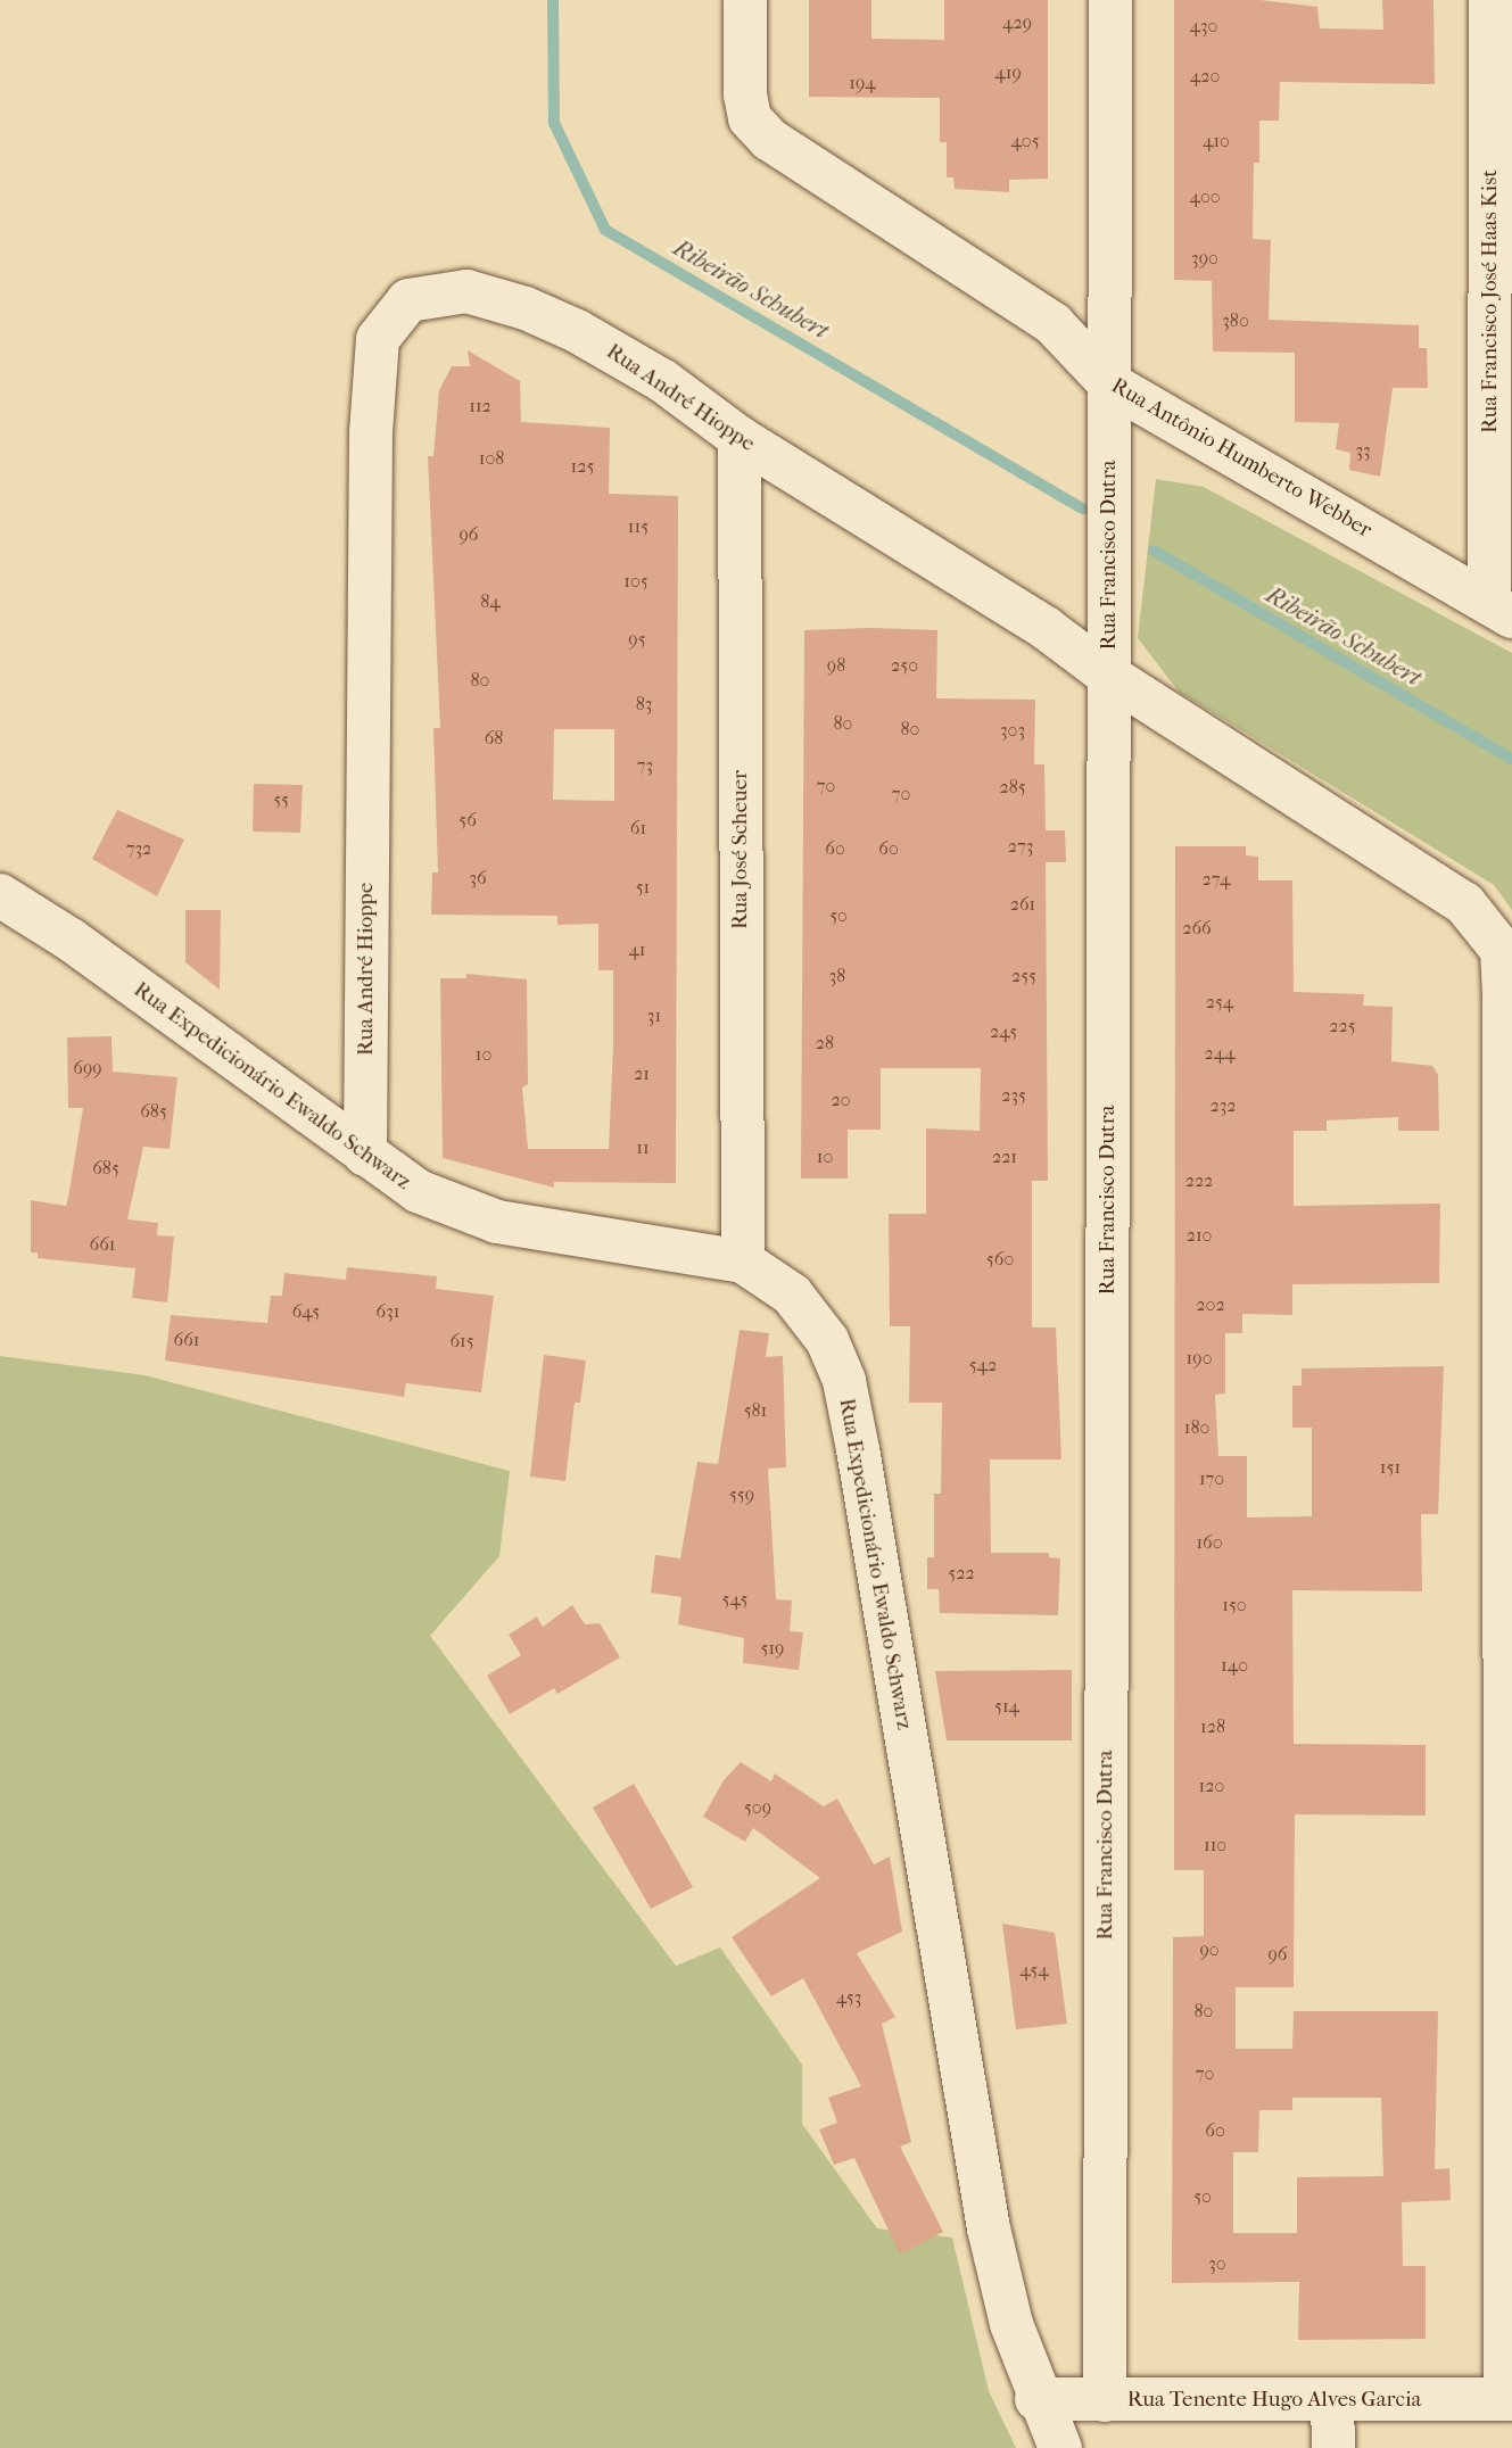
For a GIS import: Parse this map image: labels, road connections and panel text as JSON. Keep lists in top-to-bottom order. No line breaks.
{"streets":{"street":["Rua Francisco José Haas Kist","Rua André Hioppe","Rua Antônio Humberto Webber","Rua Francisco Dutra","Rua José Scheuer","Rua Expedicionário Ewaldo Schwarz","Rua Tenente Hugo Alves Garcia"]},"crossings":[["Rua Francisco José Haas Kist","Rua Antônio Humberto Webber"],["Rua André Hioppe","Rua Francisco Dutra"],["Rua André Hioppe","Rua José Scheuer"],["Rua André Hioppe","Rua Expedicionário Ewaldo Schwarz"],["Rua André Hioppe","Rua Tenente Hugo Alves Garcia"],["Rua Antônio Humberto Webber","Rua Francisco Dutra"],["Rua Francisco Dutra","Rua Tenente Hugo Alves Garcia"],["Rua José Scheuer","Rua Expedicionário Ewaldo Schwarz"],["Rua Expedicionário Ewaldo Schwarz","Rua Tenente Hugo Alves Garcia"]],"water":["Ribeirão Schubert"],"house_numbers":["429","430","419","420","194","405","410","400","390","380","112","33","108","125","115","96","105","84","95","98","250","80","83","80","80","303","68","73","70","285","70","55","56","61","273","732","60","60","36","274","51","261","50","266","41","38","255","254","31","225","245","28","244","10","699","21","235","20","232","685","11","10","221","685","222","210","661","560","202","645","631","661","615","190","542","581","180","151","170","559","160","522","545","150","519","140","514","128","120","509","110","90","96","454","453","80","70","60","50","30"]}
